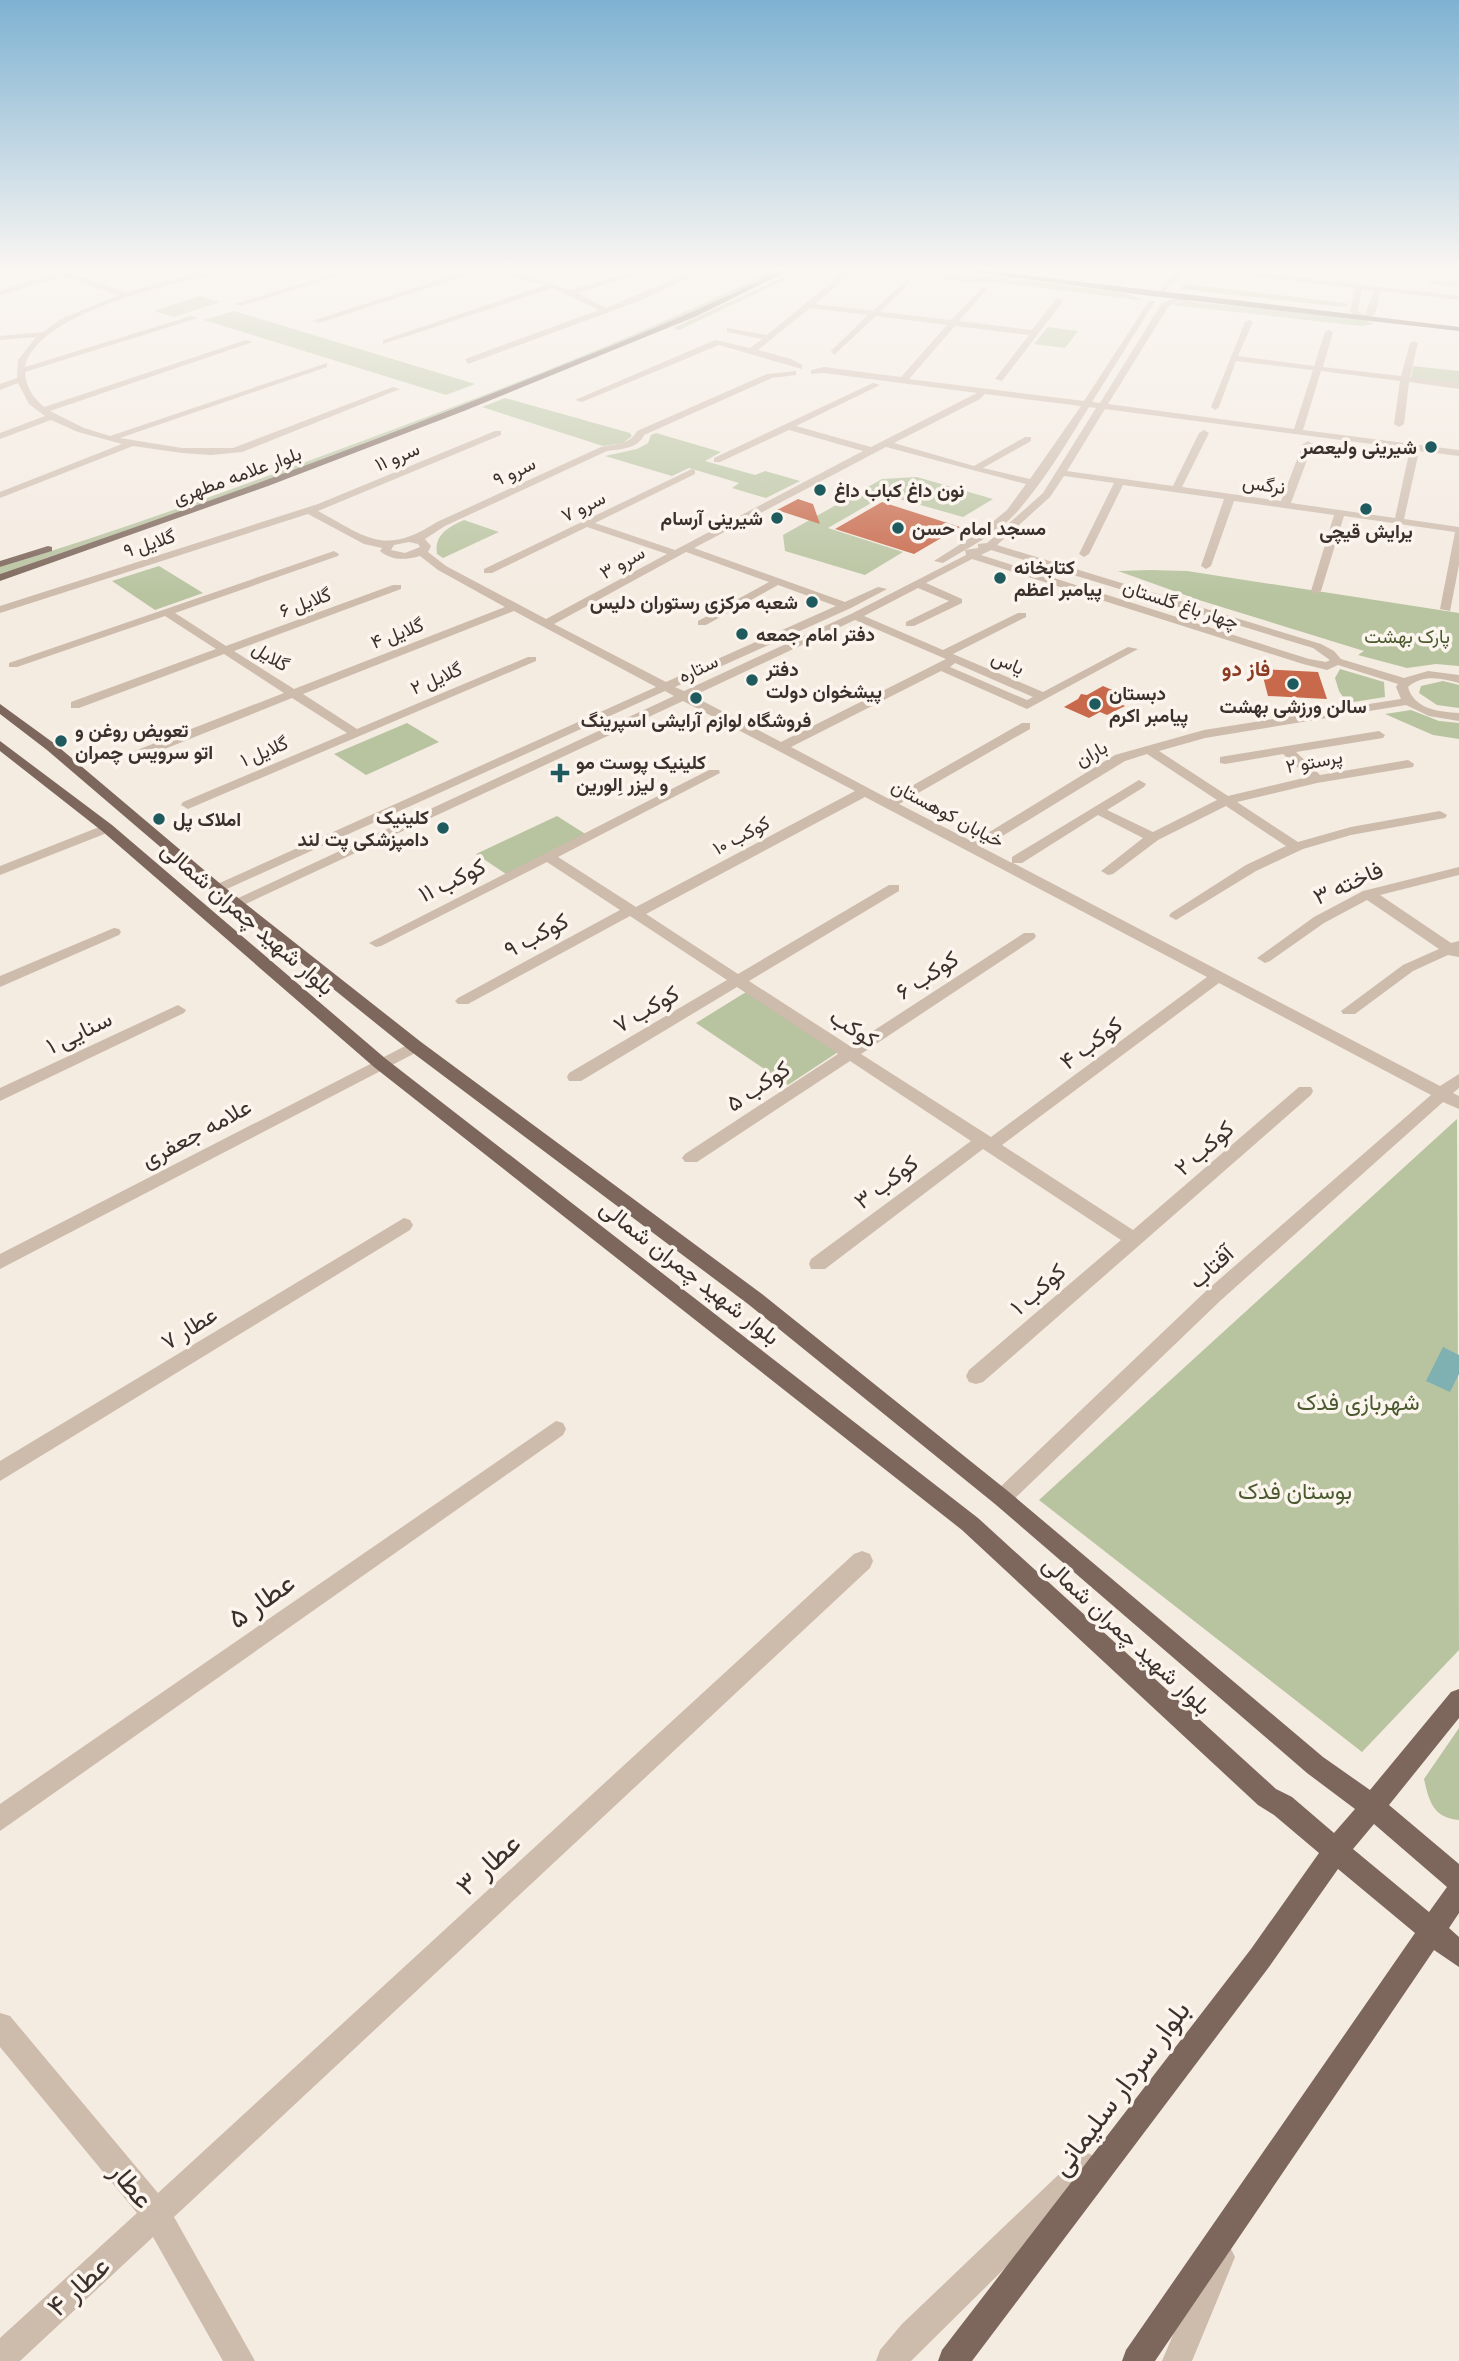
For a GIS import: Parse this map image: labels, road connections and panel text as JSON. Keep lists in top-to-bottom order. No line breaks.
{"streets":{"main road":["بلوار علامه مطهری","بلوار شهید چمران شمالی","بلوار سردار سلیمانی"],"street":["سرو ۱۱","سرو ۹","نرگس","سرو ۷","گلایل ۹","سرو ۳","گلایل ۶","چهار باغ گلستان","گلایل ۴","گلایل","یاس","ستاره","گلایل ۲","گلایل ۱","باران","پرستو ۲","خیابان کوهستان","کوکب ۱۰","کوکب ۱۱","فاخته ۳","کوکب ۹","کوکب ۶","کوکب ۷","کوکب","سنایی ۱","کوکب ۴","کوکب ۵","علامه جعفری","کوکب ۲","کوکب ۳","آفتاب","کوکب ۱","عطار ۷","عطار ۵","عطار ۳","عطار","عطار ۴"]},"crossings":[["سرو ۱۱","گلایل ۹"],["سرو ۹","خیابان کوهستان"],["نرگس","ستاره"],["سرو ۷","یاس"],["سرو ۳","یاس"],["سرو ۳","خیابان کوهستان"],["گلایل ۶","گلایل"],["چهار باغ گلستان","ستاره"],["گلایل ۴","گلایل"],["گلایل ۴","خیابان کوهستان"],["گلایل","گلایل ۲"],["گلایل","گلایل ۱"],["یاس","ستاره"],["ستاره","خیابان کوهستان"],["ستاره","بلوار شهید چمران شمالی"],["گلایل ۲","گلایل ۱"],["باران","خیابان کوهستان"],["خیابان کوهستان","کوکب ۱۰"],["خیابان کوهستان","کوکب ۴"],["خیابان کوهستان","آفتاب"],["کوکب ۱۰","کوکب ۹"],["کوکب ۱۰","کوکب"],["کوکب ۱۱","کوکب"],["بلوار شهید چمران شمالی","علامه جعفری"],["بلوار شهید چمران شمالی","آفتاب"],["بلوار شهید چمران شمالی","بلوار سردار سلیمانی"],["کوکب ۹","کوکب"],["کوکب ۶","کوکب"],["کوکب ۶","کوکب ۵"],["کوکب ۷","کوکب"],["کوکب","کوکب ۴"],["کوکب","کوکب ۵"],["کوکب","کوکب ۲"],["کوکب","کوکب ۳"],["کوکب","کوکب ۱"],["کوکب ۴","کوکب ۳"],["کوکب ۲","کوکب ۱"],["عطار ۳","عطار"],["عطار ۳","عطار ۴"],["عطار","عطار ۴"]],"districts":["فاز دو"],"parks":["پارک بهشت","شهربازی فدک","بوستان فدک"],"places":{"other":["شیرینی ولیعصر","نون داغ کباب داغ","یرایش قیچی","شیرینی آرسام","مسجد امام حسن","کتابخانه پیامبر اعظم","شعبه مرکزی رستوران دلیس","دفتر امام جمعه","دفتر پیشخوان دولت","سالن ورزشی بهشت","فروشگاه لوازم آرایشی اسپرینگ","دبستان پیامبر اکرم","تعویض روغن و اتو سرویس چمران","املاک پل","کلینیک دامپزشکی پت لند"],"health":["کلینیک پوست مو و لیزر اِلورین"]}}
